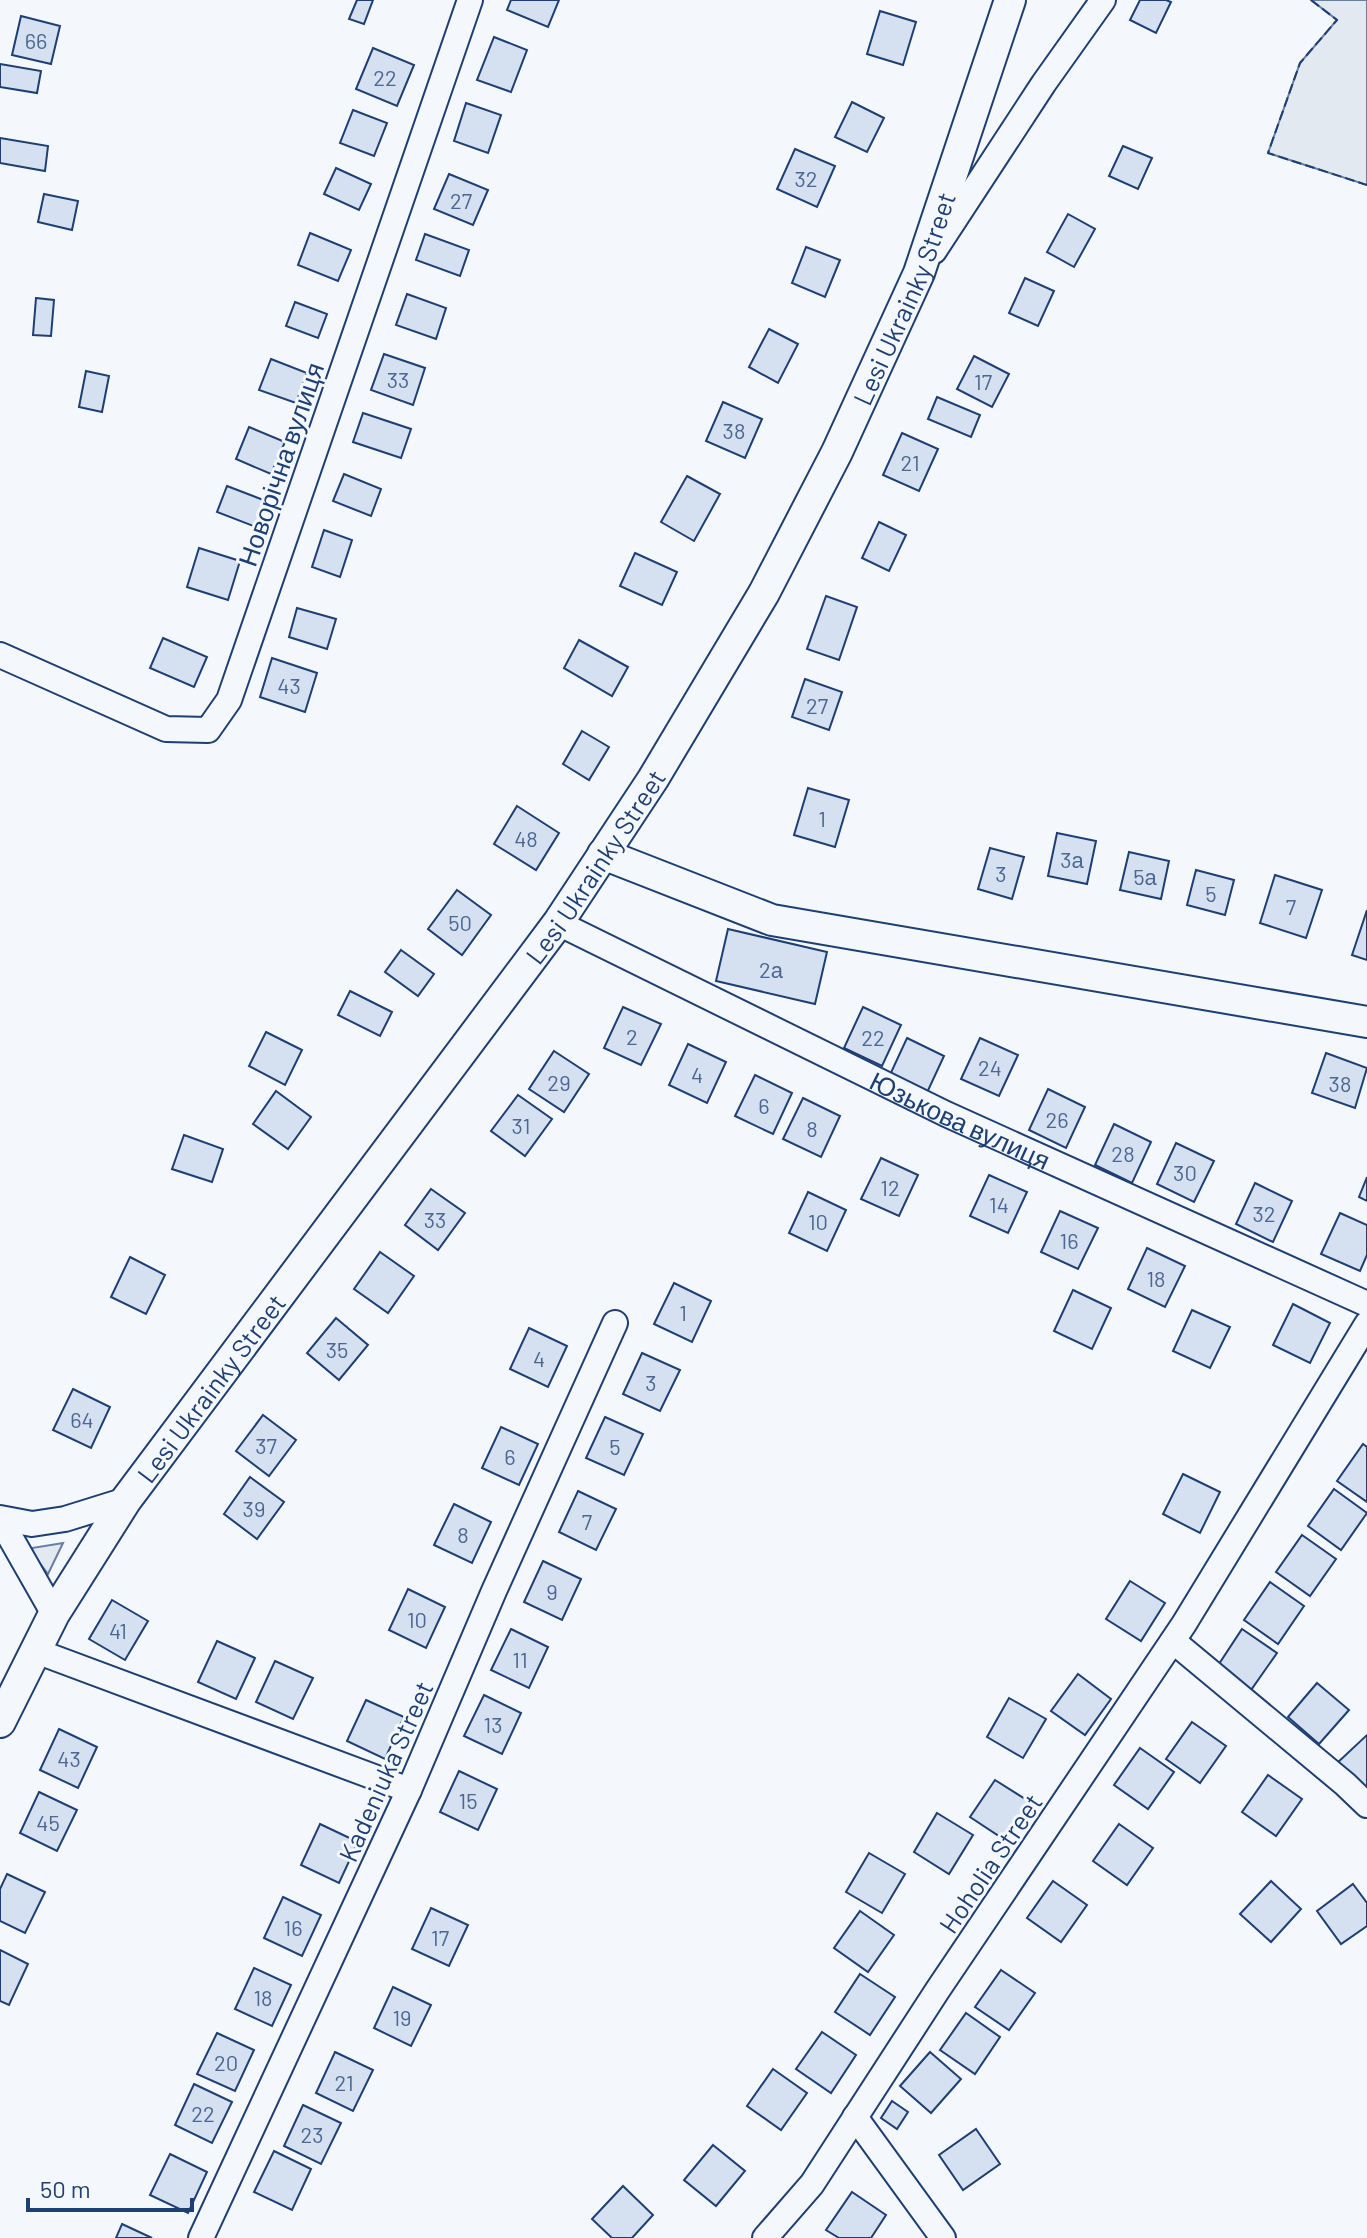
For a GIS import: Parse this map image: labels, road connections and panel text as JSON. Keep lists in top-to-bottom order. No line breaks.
{"streets":{"main road":["Lesi Ukrainky Street"],"street":["Новорічна вулиця","Юзькова вулиця","Kadeniuka Street","Hoholia Street"]},"crossings":[["Lesi Ukrainky Street","Юзькова вулиця"]],"house_numbers":["66","22","32","27","33","17","38","21","43","27","1","48","3а","3","5а","5","7","50","2а","2","22","24","4","29","38","6","26","31","8","28","30","12","14","32","33","10","16","18","1","35","4","3","64","37","5","6","39","7","8","9","10","41","11","13","43","15","45","16","17","18","19","20","21","22","23"],"scale_bar":"50 m"}
